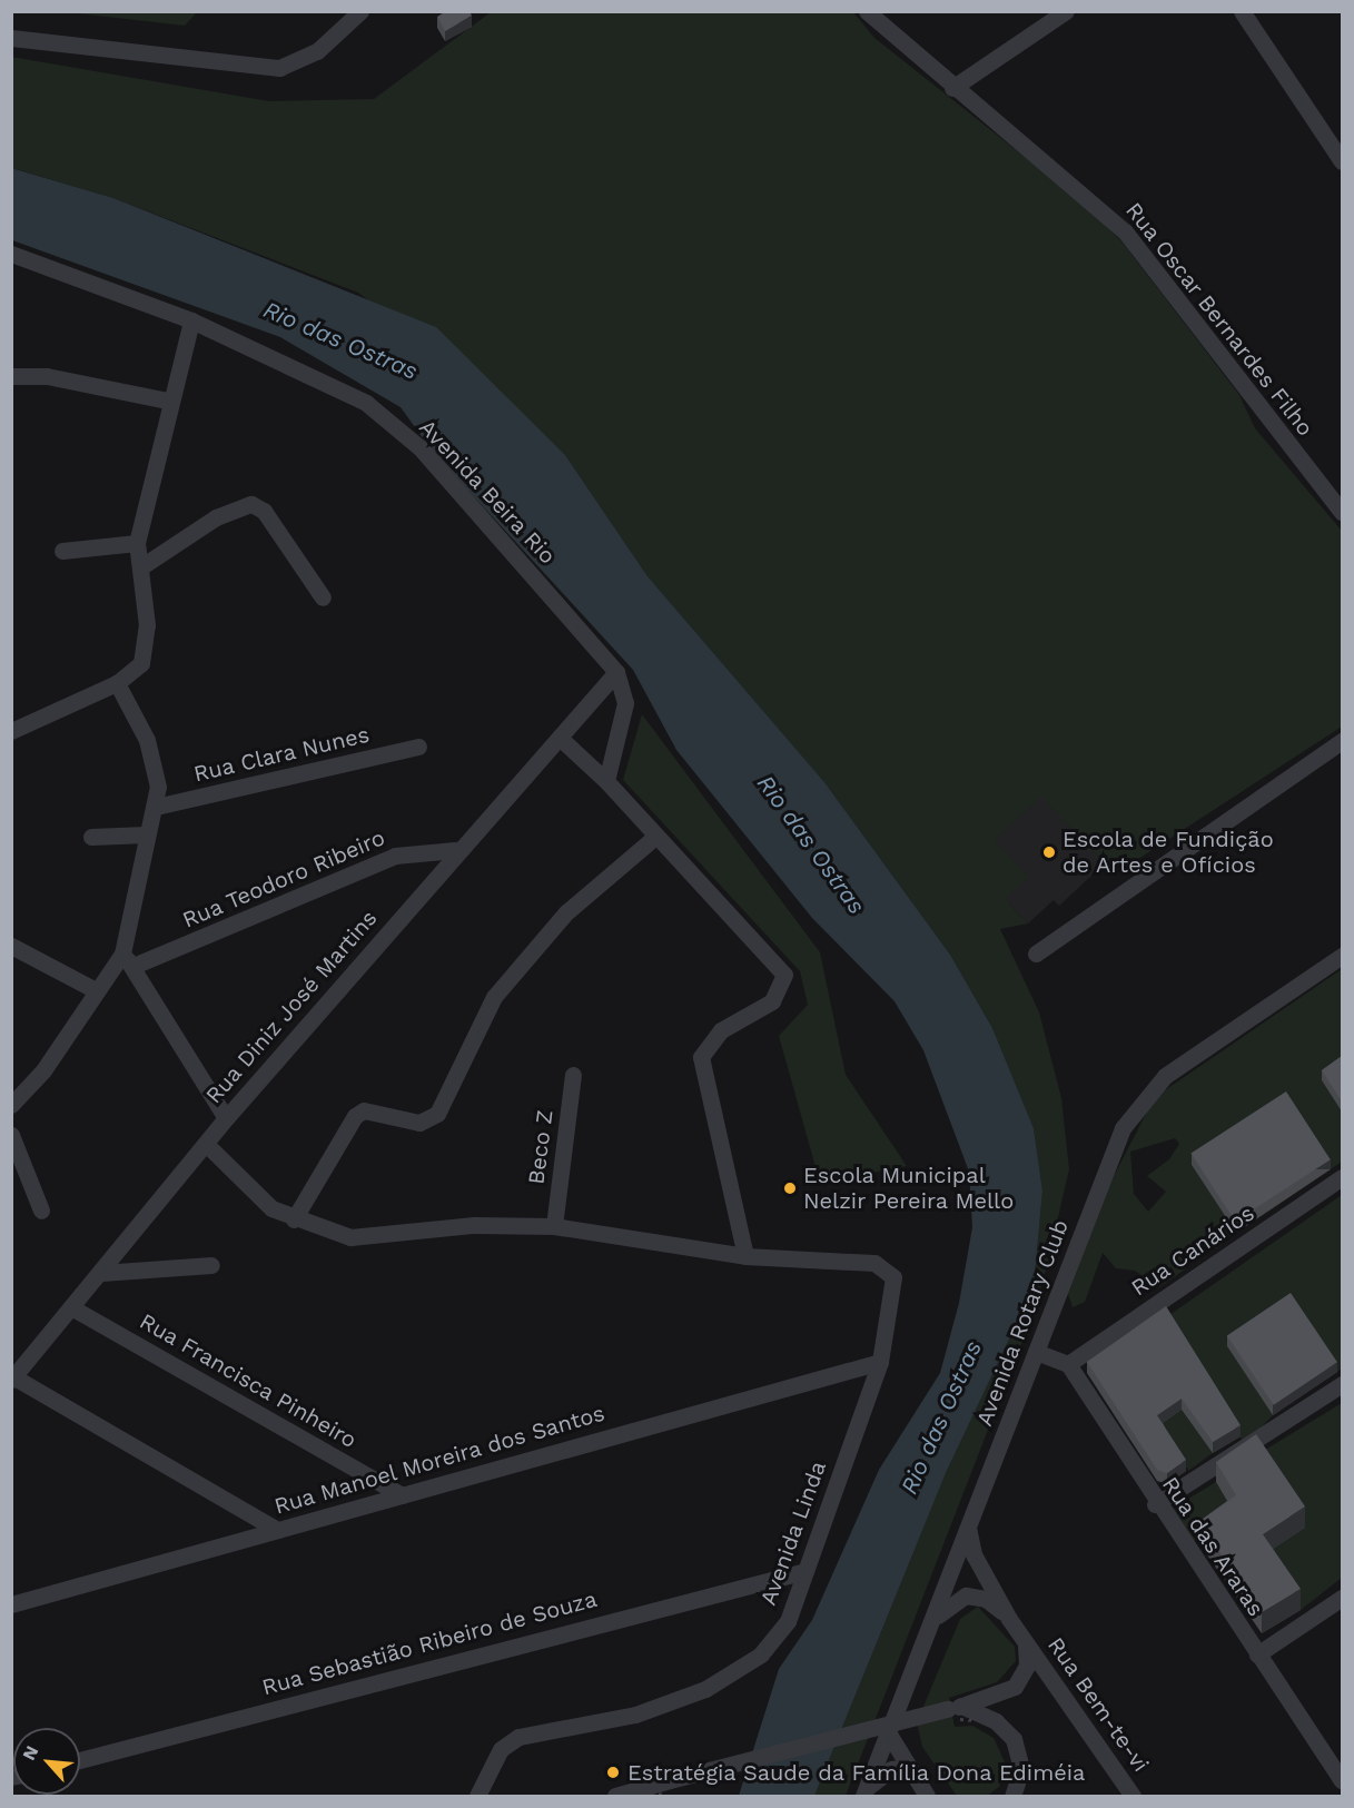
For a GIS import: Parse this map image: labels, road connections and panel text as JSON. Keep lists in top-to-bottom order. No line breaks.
{"streets":{"street":["Rua Oscar Bernardes Filho","Avenida Beira Rio","Rua Clara Nunes","Rua Teodoro Ribeiro","Rua Diniz José Martins","Beco Z","Rua Canários","Avenida Rotary Club","Rua Francisca Pinheiro","Rua Manoel Moreira dos Santos","Avenida Linda","Rua das Araras","Rua Sebastião Ribeiro de Souza","Rua Bem-te-vi"]},"crossings":[["Avenida Beira Rio","Rua Diniz José Martins"],["Rua Teodoro Ribeiro","Rua Diniz José Martins"],["Rua Diniz José Martins","Rua Francisca Pinheiro"],["Rua Canários","Rua das Araras"],["Rua Francisca Pinheiro","Rua Manoel Moreira dos Santos"],["Rua Manoel Moreira dos Santos","Avenida Linda"],["Avenida Linda","Rua Sebastião Ribeiro de Souza"]],"water":["Rio das Ostras"],"places":["Escola de Fundição de Artes e Ofícios","Escola Municipal Nelzir Pereira Mello","Estratégia Saude da Família Dona Ediméia"],"north":"top left"}
